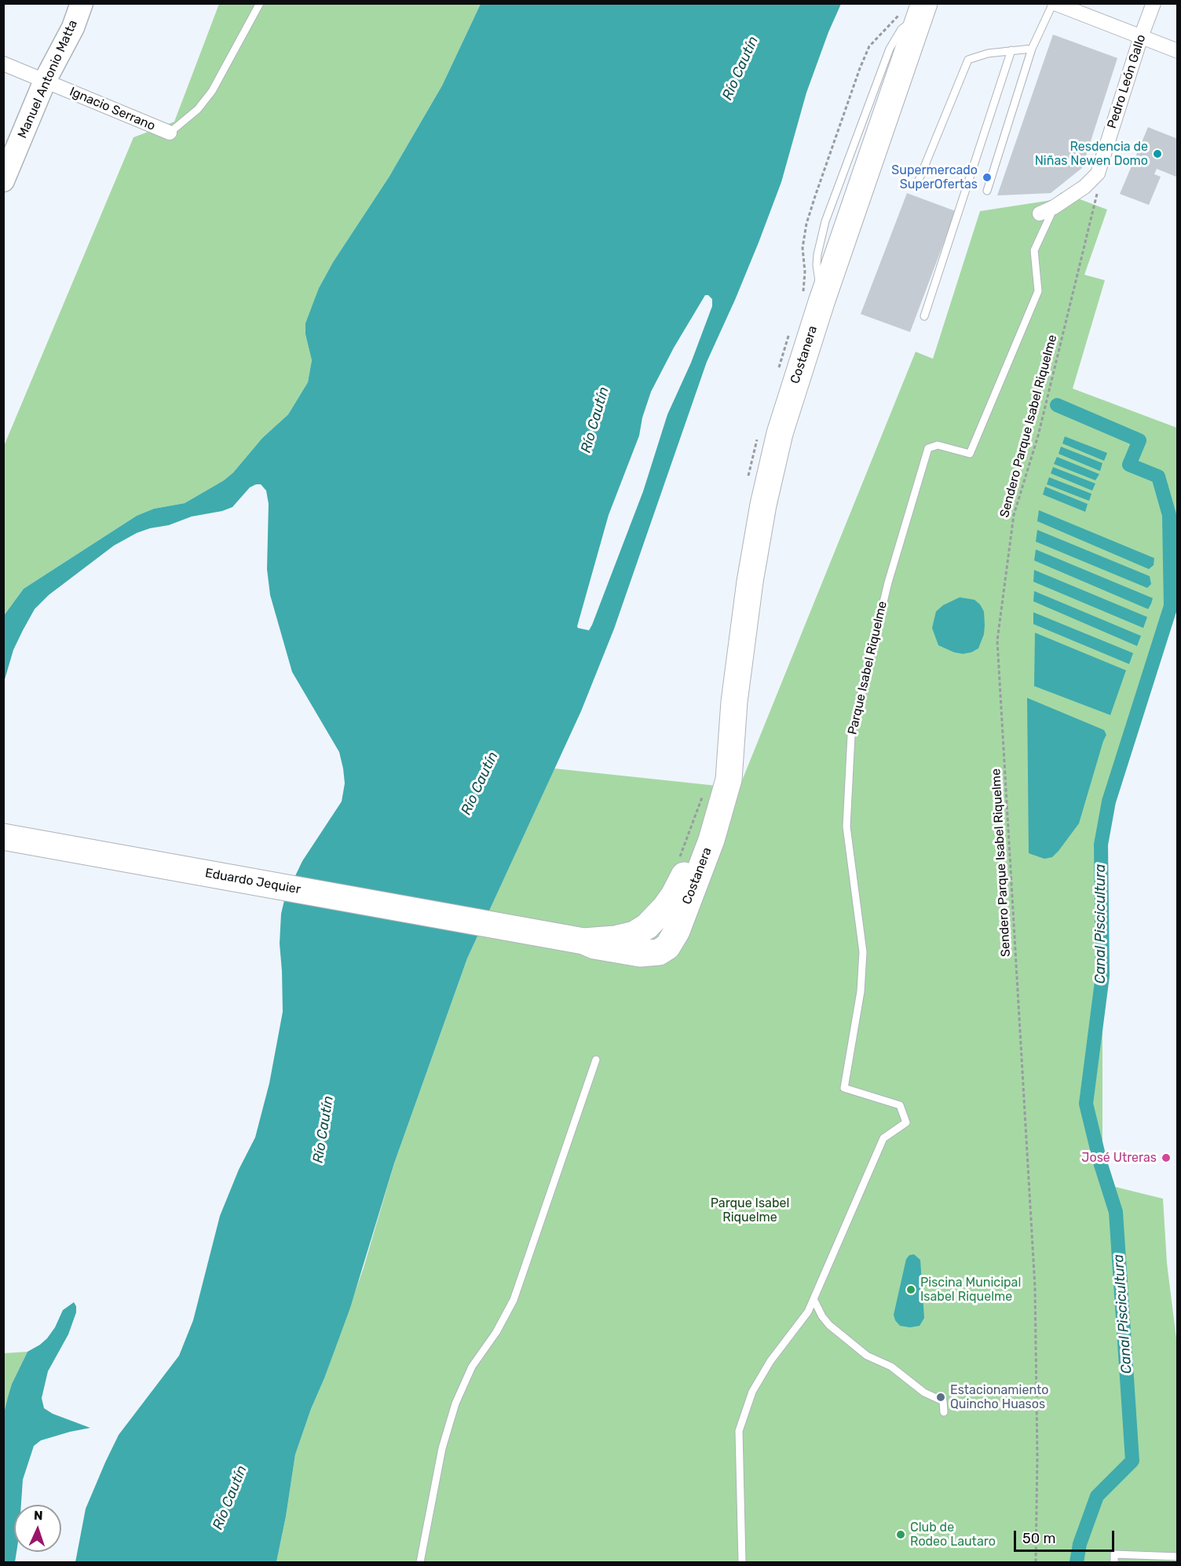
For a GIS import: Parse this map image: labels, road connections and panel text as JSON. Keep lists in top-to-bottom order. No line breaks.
{"streets":{"highway":["Costanera","Eduardo Jequier"],"main road":["Manuel Antonio Matta"],"street":["Pedro León Gallo","Ignacio Serrano"],"lane":["Parque Isabel Riquelme"],"path":["Sendero Parque Isabel Riquelme"]},"crossings":[["Manuel Antonio Matta","Ignacio Serrano"],["Pedro León Gallo","Sendero Parque Isabel Riquelme"],["Pedro León Gallo","Parque Isabel Riquelme"],["Costanera","Eduardo Jequier"]],"water":["Río Cautín","Canal Piscicultura"],"parks":["Parque Isabel Riquelme"],"places":["Resdencia de Niñas Newen Domo","Supermercado SuperOfertas","José Utreras","Piscina Municipal Isabel Riquelme","Estacionamiento Quincho Huasos","Club de Rodeo Lautaro"],"scale_bar":"50 m","north":"top"}
